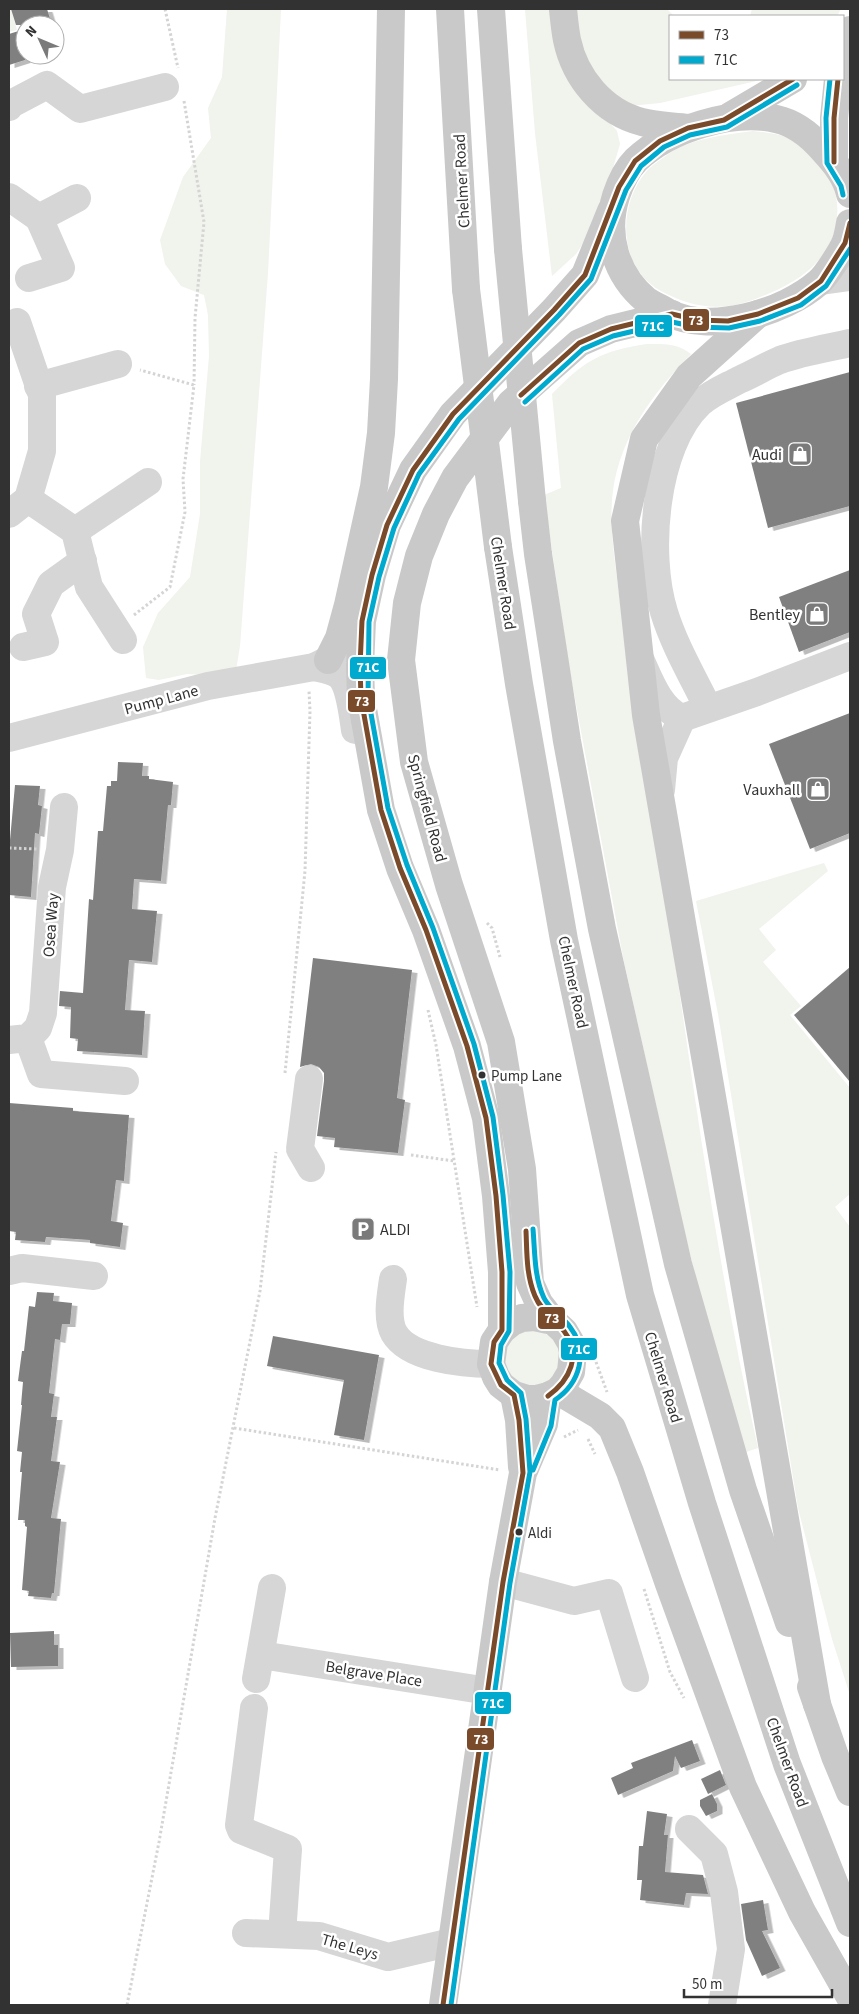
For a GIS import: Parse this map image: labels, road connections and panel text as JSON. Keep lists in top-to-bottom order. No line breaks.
{"streets":{"main road":["Chelmer Road","Springfield Road"],"street":["Pump Lane","Osea Way","Belgrave Place","The Leys"]},"crossings":[["Springfield Road","Belgrave Place"],["Springfield Road","The Leys"]],"places":{"shop":["Audi","Bentley","Vauxhall"],"other":["Pump Lane","Aldi"],"parking":["ALDI"]},"lines":["transit line 73","transit line 71C"],"legend":["73","71C"],"scale_bar":"50 m","north":"top left"}
